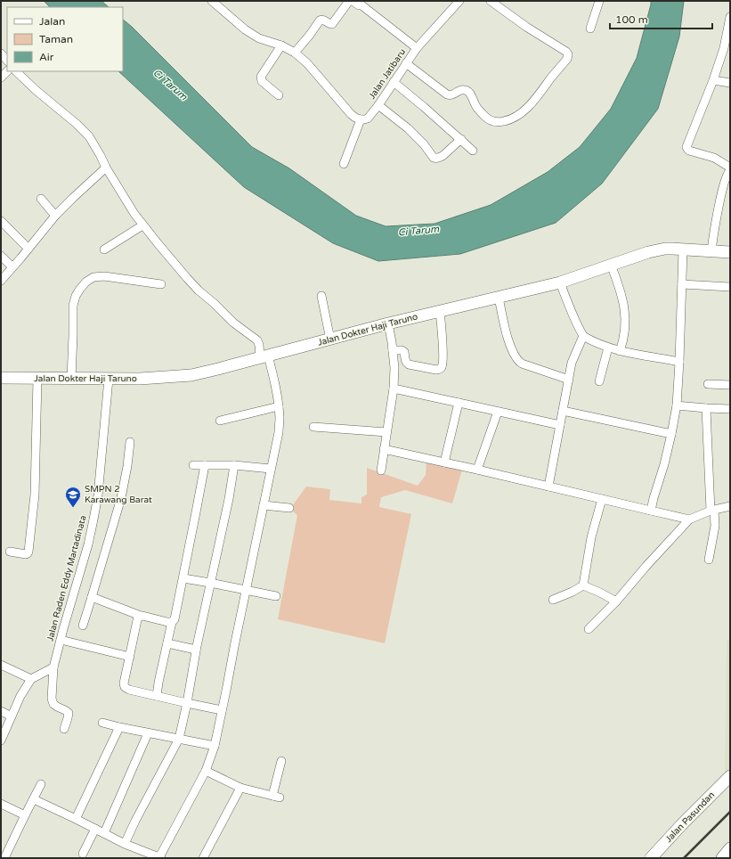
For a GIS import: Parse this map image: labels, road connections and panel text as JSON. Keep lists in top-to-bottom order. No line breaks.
{"streets":{"street":["Jalan Jatibaru","Jalan Dokter Haji Taruno","Jalan Raden Eddy Martadinata","Jalan Pasundan"]},"crossings":[["Jalan Dokter Haji Taruno","Jalan Raden Eddy Martadinata"]],"water":["Ci Tarum"],"places":{"school or university":["SMPN 2 Karawang Barat"]},"legend":["Jalan","Taman","Air"],"scale_bar":"100 m"}
